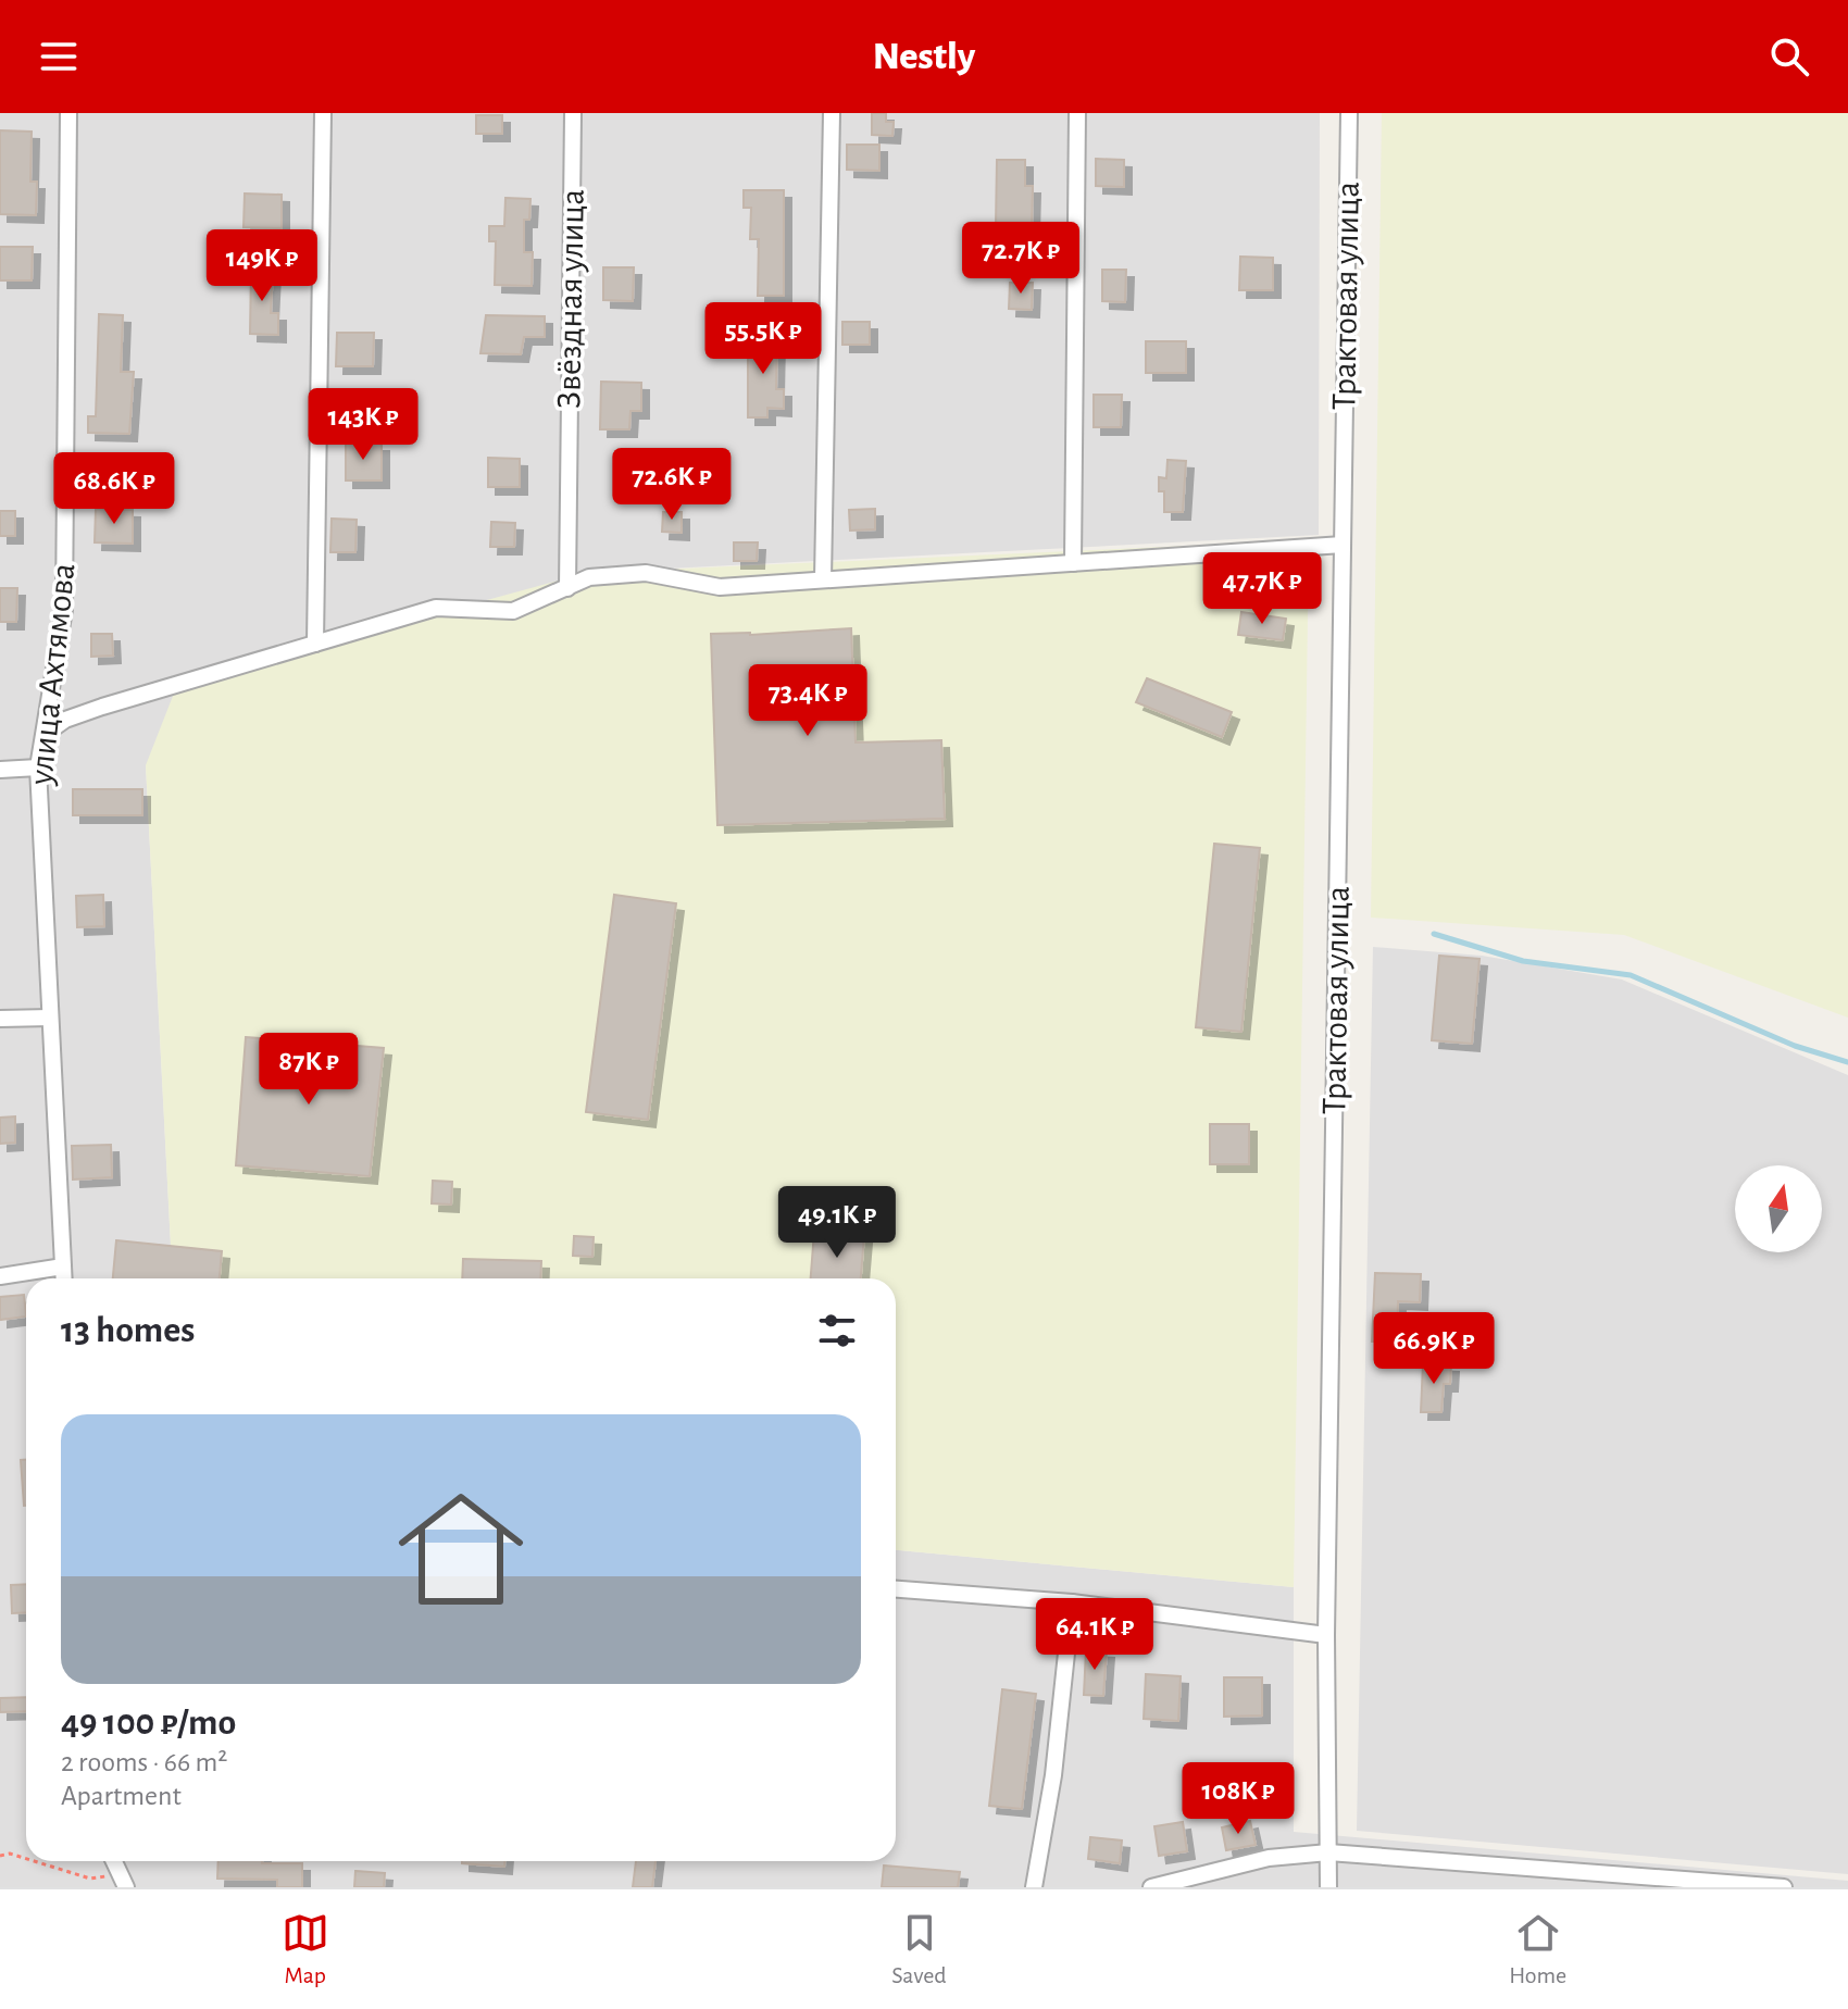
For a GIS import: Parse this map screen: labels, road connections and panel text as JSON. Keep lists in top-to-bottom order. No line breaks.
{"streets":{"street":["Трактовая улица","Звёздная улица","улица Ахтямова"]},"north":"top","page":{"header":"Nestly","price":["72.7K ₽","149K ₽","55.5K ₽","143K ₽","72.6K ₽","68.6K ₽","47.7K ₽","73.4K ₽","87K ₽","49.1K ₽","66.9K ₽","64.1K ₽","108K ₽"],"heading":"13 homes","list":[{"name":"49 100 ₽/mo","note":"2 rooms · 66 m² · Apartment"}],"tabs":["Map","Saved","Home"]}}
